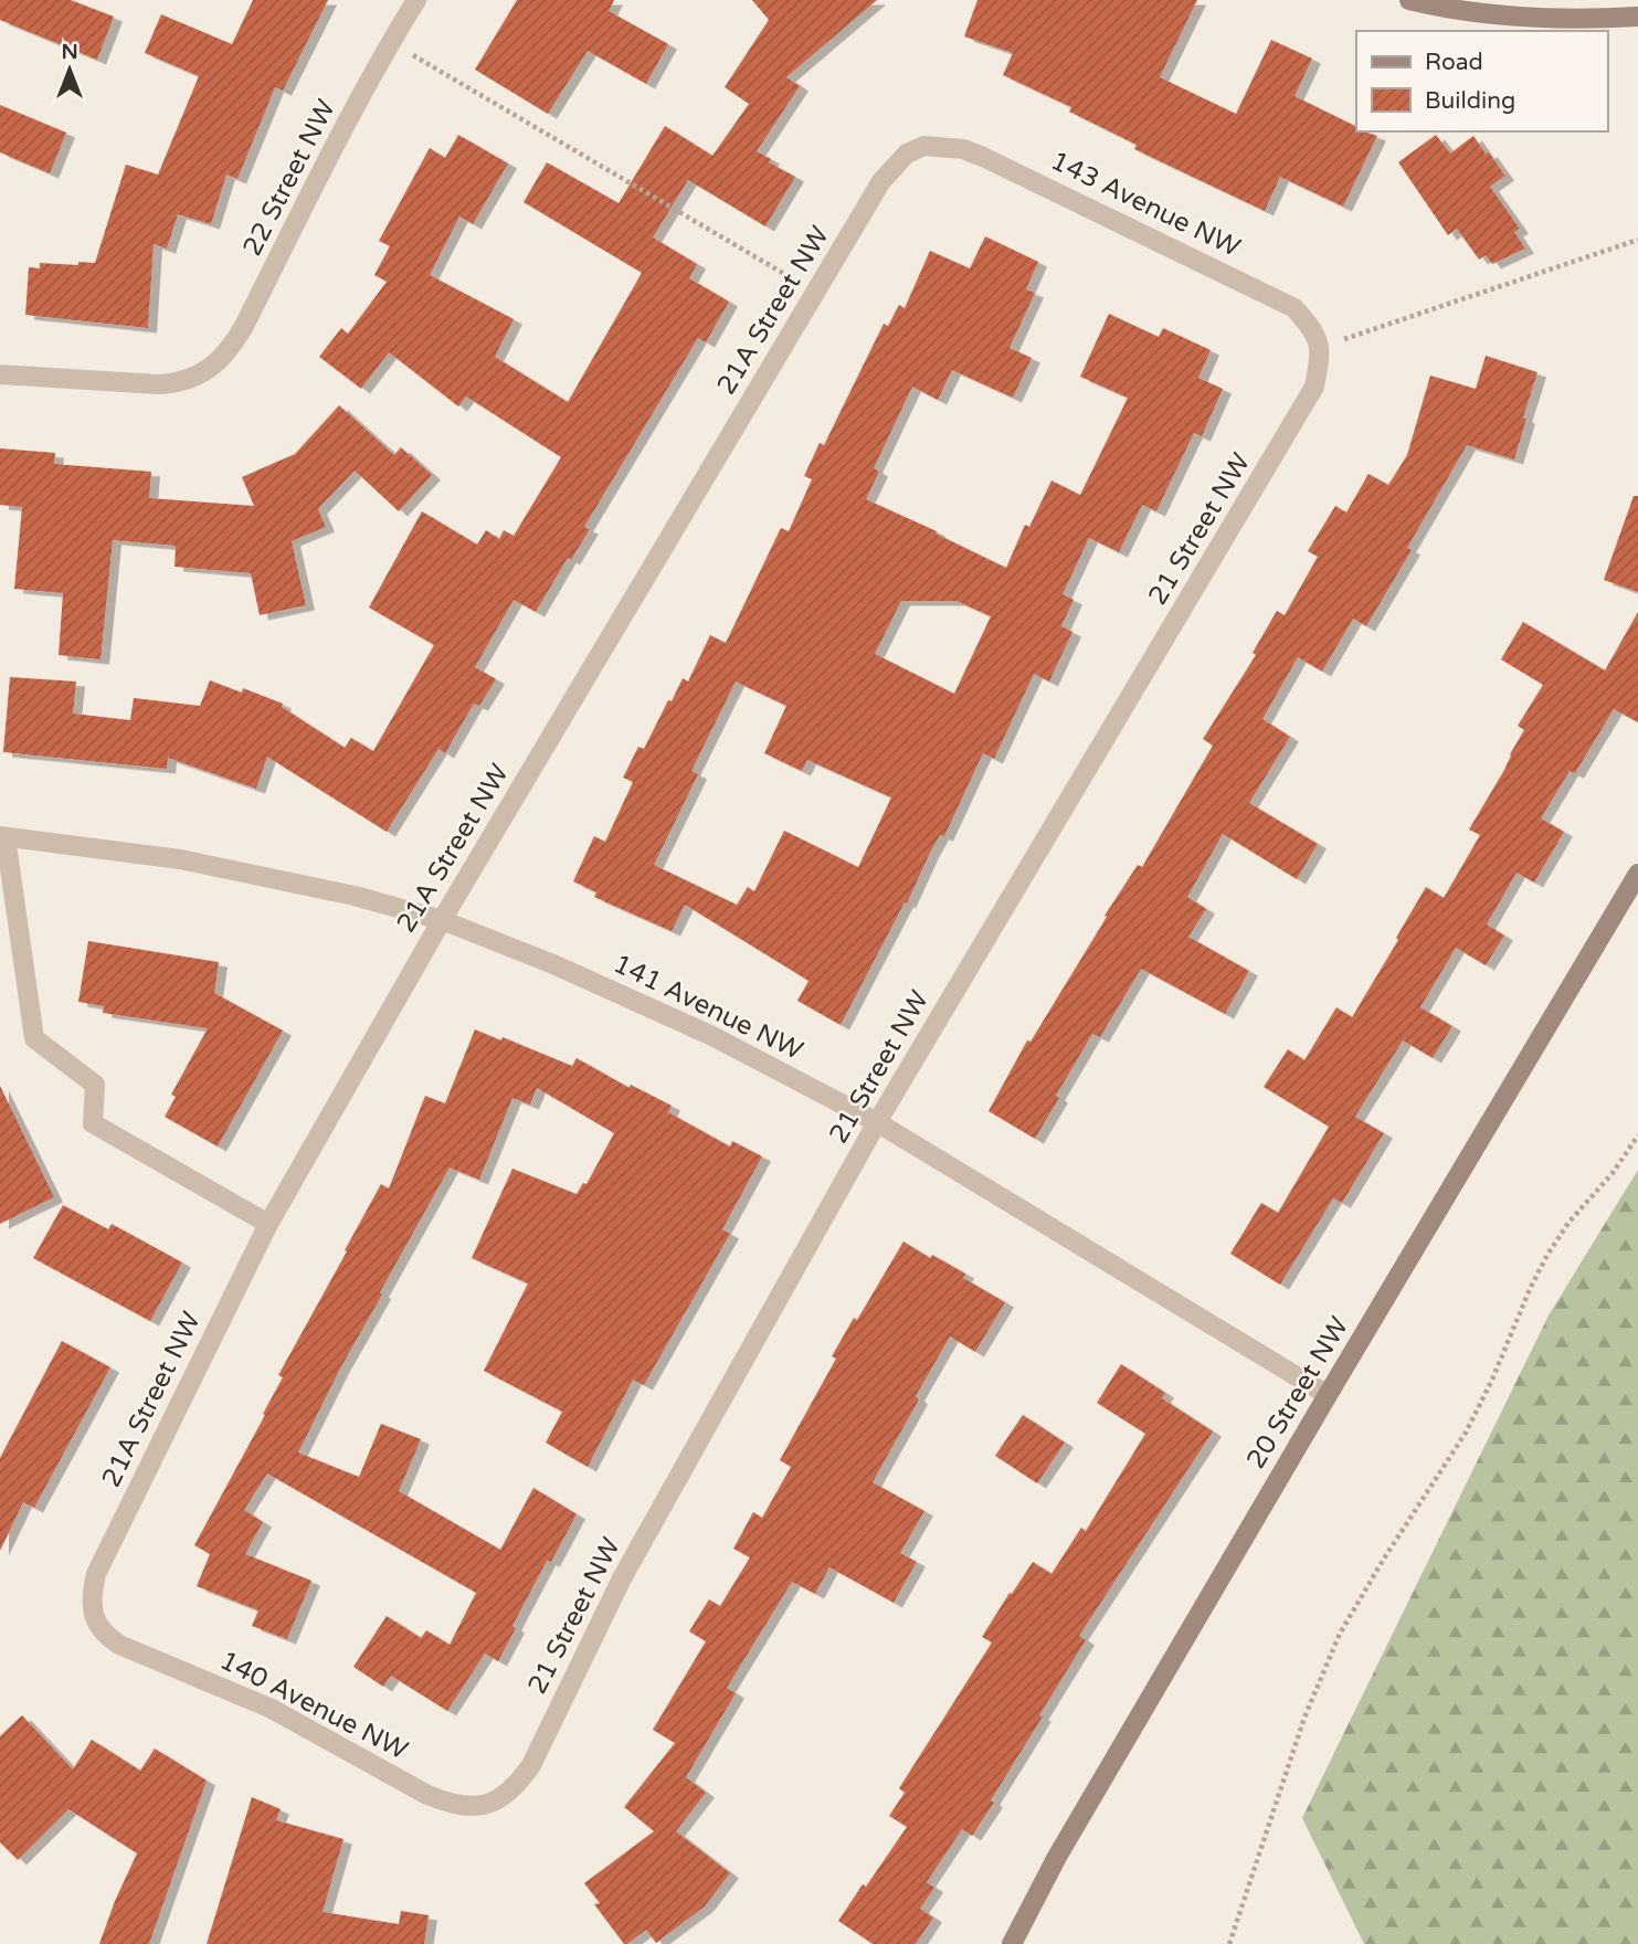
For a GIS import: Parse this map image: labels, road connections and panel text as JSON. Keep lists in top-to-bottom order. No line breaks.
{"streets":{"street":["22 Street NW","143 Avenue NW","21A Street NW","21 Street NW","141 Avenue NW","20 Street NW","140 Avenue NW"]},"crossings":[["143 Avenue NW","21A Street NW"],["143 Avenue NW","21 Street NW"],["21A Street NW","141 Avenue NW"],["21A Street NW","140 Avenue NW"],["21 Street NW","141 Avenue NW"],["21 Street NW","140 Avenue NW"],["141 Avenue NW","20 Street NW"]],"legend":["Road","Building"],"north":"top"}
